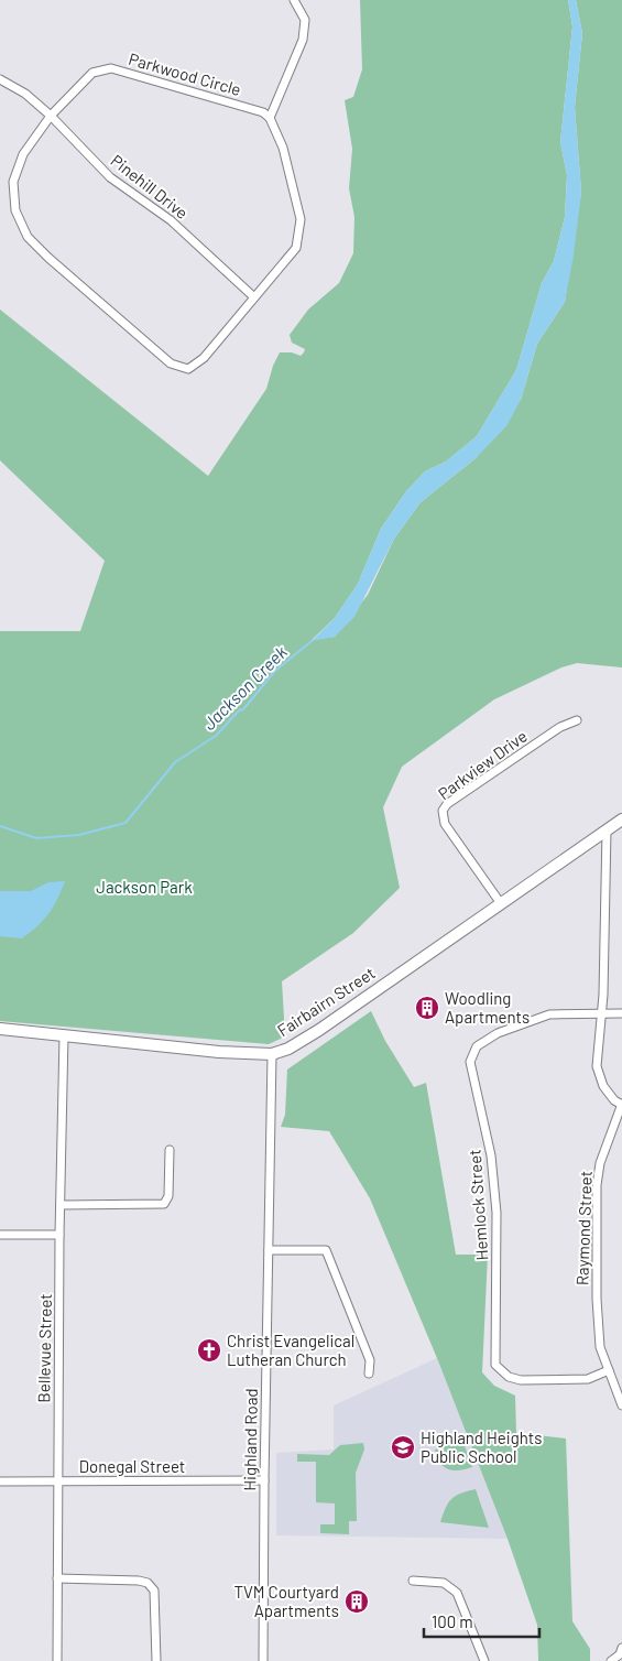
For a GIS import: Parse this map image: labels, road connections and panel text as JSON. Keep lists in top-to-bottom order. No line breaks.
{"streets":{"main road":["Fairbairn Street"],"street":["Parkwood Circle","Pinehill Drive","Parkview Drive","Hemlock Street","Raymond Street","Bellevue Street","Highland Road","Donegal Street"]},"crossings":[["Parkwood Circle","Pinehill Drive"],["Parkview Drive","Fairbairn Street"],["Fairbairn Street","Raymond Street"],["Fairbairn Street","Bellevue Street"],["Fairbairn Street","Highland Road"],["Hemlock Street","Raymond Street"],["Bellevue Street","Donegal Street"],["Highland Road","Donegal Street"]],"water":["Jackson Creek"],"parks":["Jackson Park"],"places":{"building":["Woodling Apartments","TVM Courtyard Apartments"],"church":["Christ Evangelical Lutheran Church"],"school or university":["Highland Heights Public School"]},"scale_bar":"100 m"}
